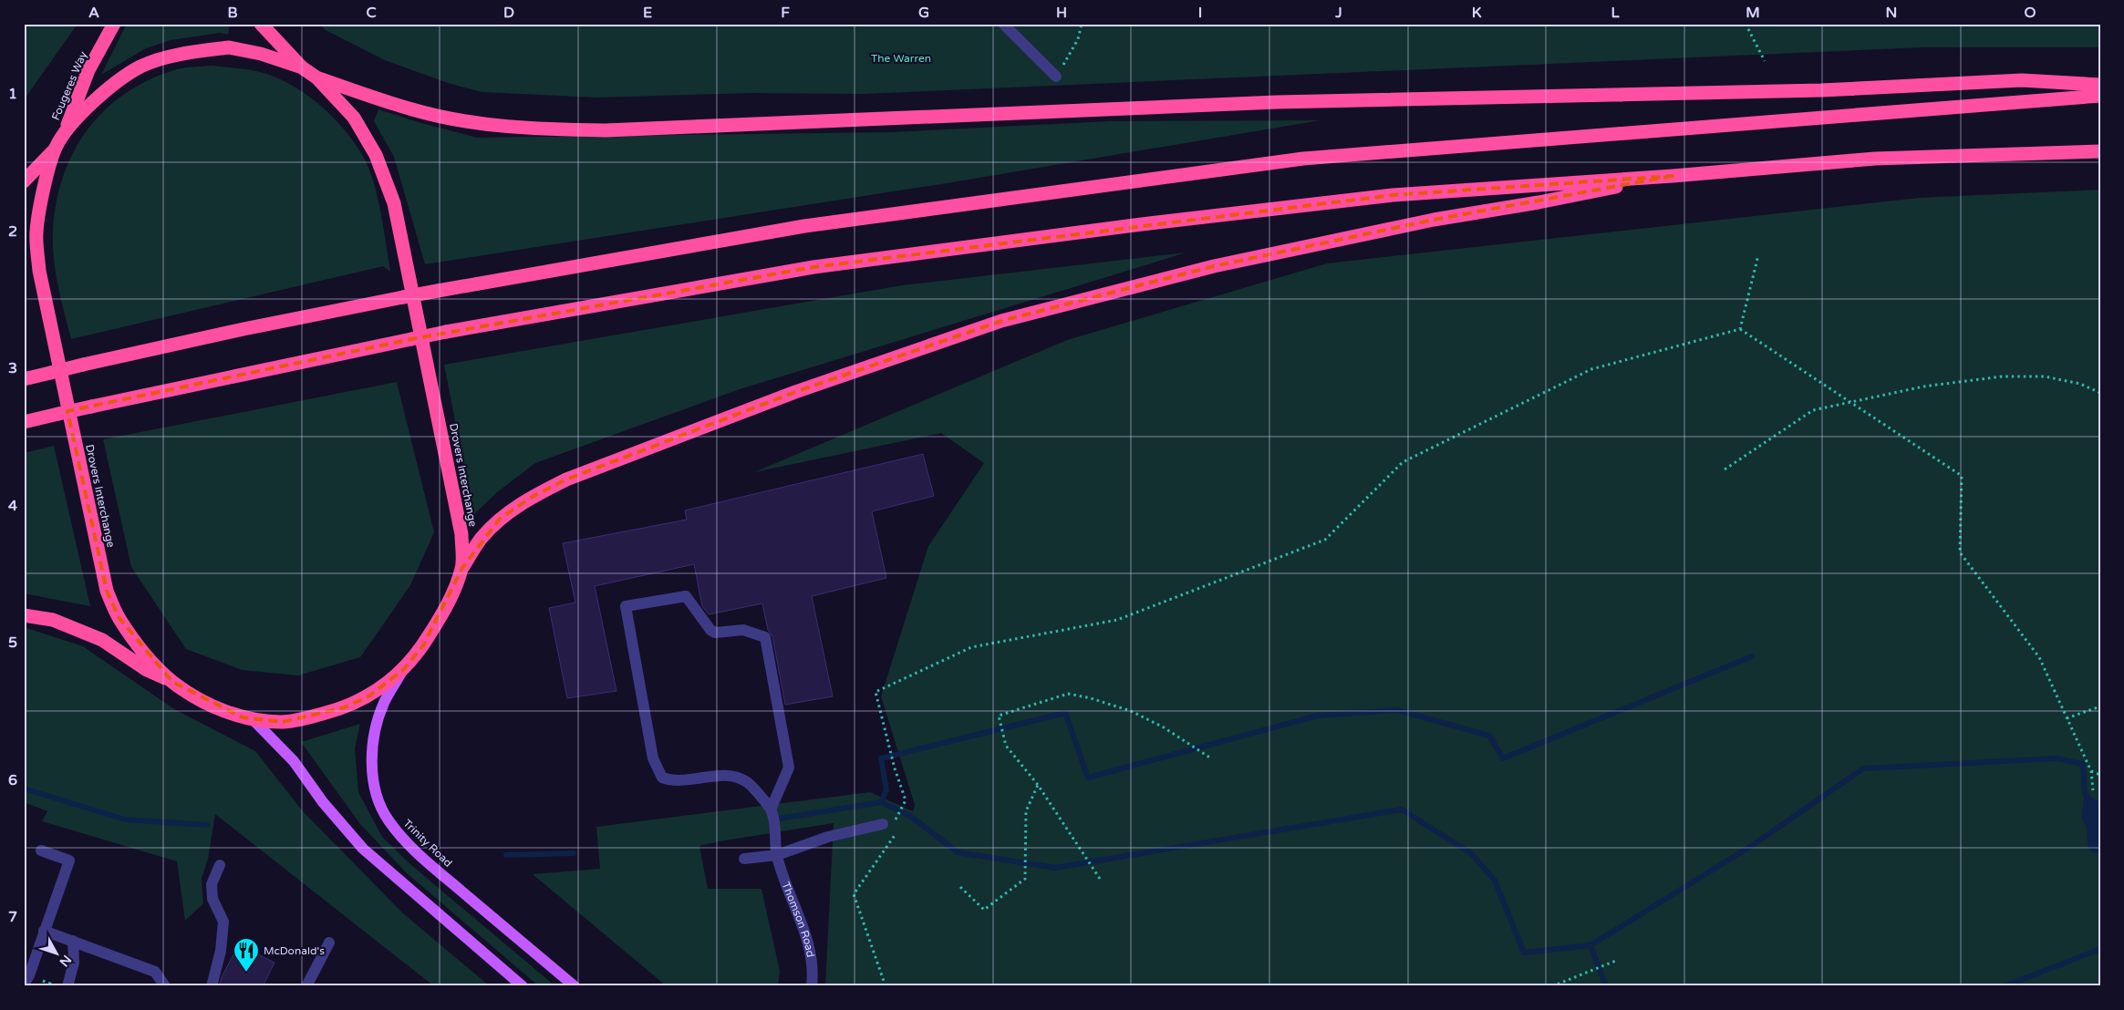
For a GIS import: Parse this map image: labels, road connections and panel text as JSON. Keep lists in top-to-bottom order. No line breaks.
{"streets":{"highway":["Fougeres Way","Drovers Interchange"],"main road":["Trinity Road"],"street":["Thomson Road"]},"crossings":[["Fougeres Way","Drovers Interchange"],["Drovers Interchange","Trinity Road"]],"parks":["The Warren"],"places":{"restaurant":["McDonald's"]},"north":"bottom right","grid":{"columns":["A","B","C","D","E","F","G","H","I","J","K","L","M","N","O"],"rows":["1","2","3","4","5","6","7"]}}
